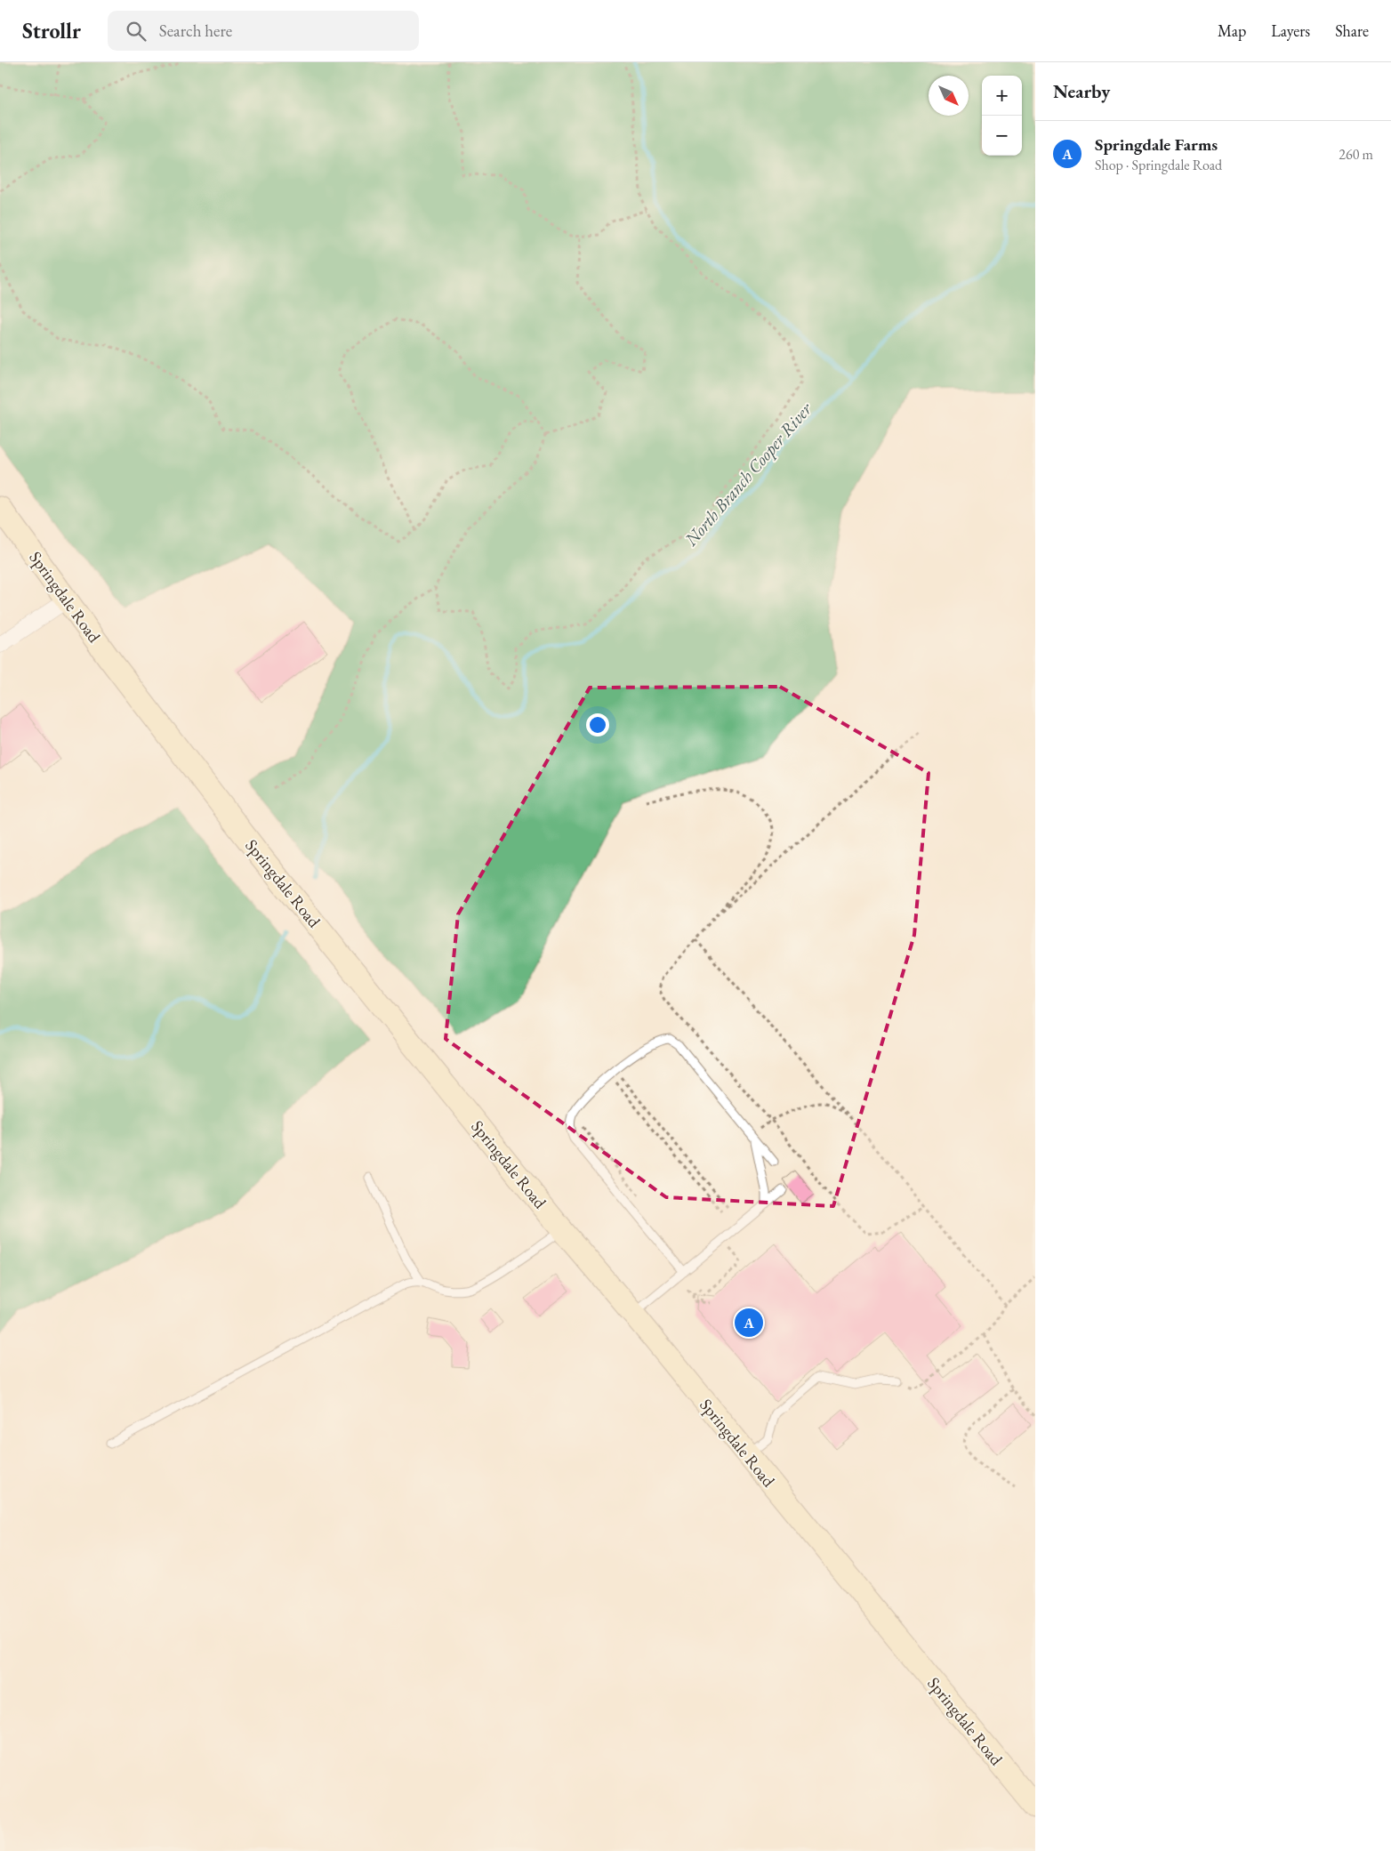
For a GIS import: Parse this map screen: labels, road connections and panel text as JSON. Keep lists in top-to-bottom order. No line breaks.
{"streets":{"main road":["Springdale Road"]},"water":["North Branch Cooper River"],"north":"bottom right","page":{"header":"Strollr","search":"Search here","nav":["Map","Layers","Share"],"heading":"Nearby","map_buttons":["+","−"],"list":[{"mark":"A","name":"Springdale Farms","note":"Shop · Springdale Road","value":"260 m"}],"pins":"A"}}
